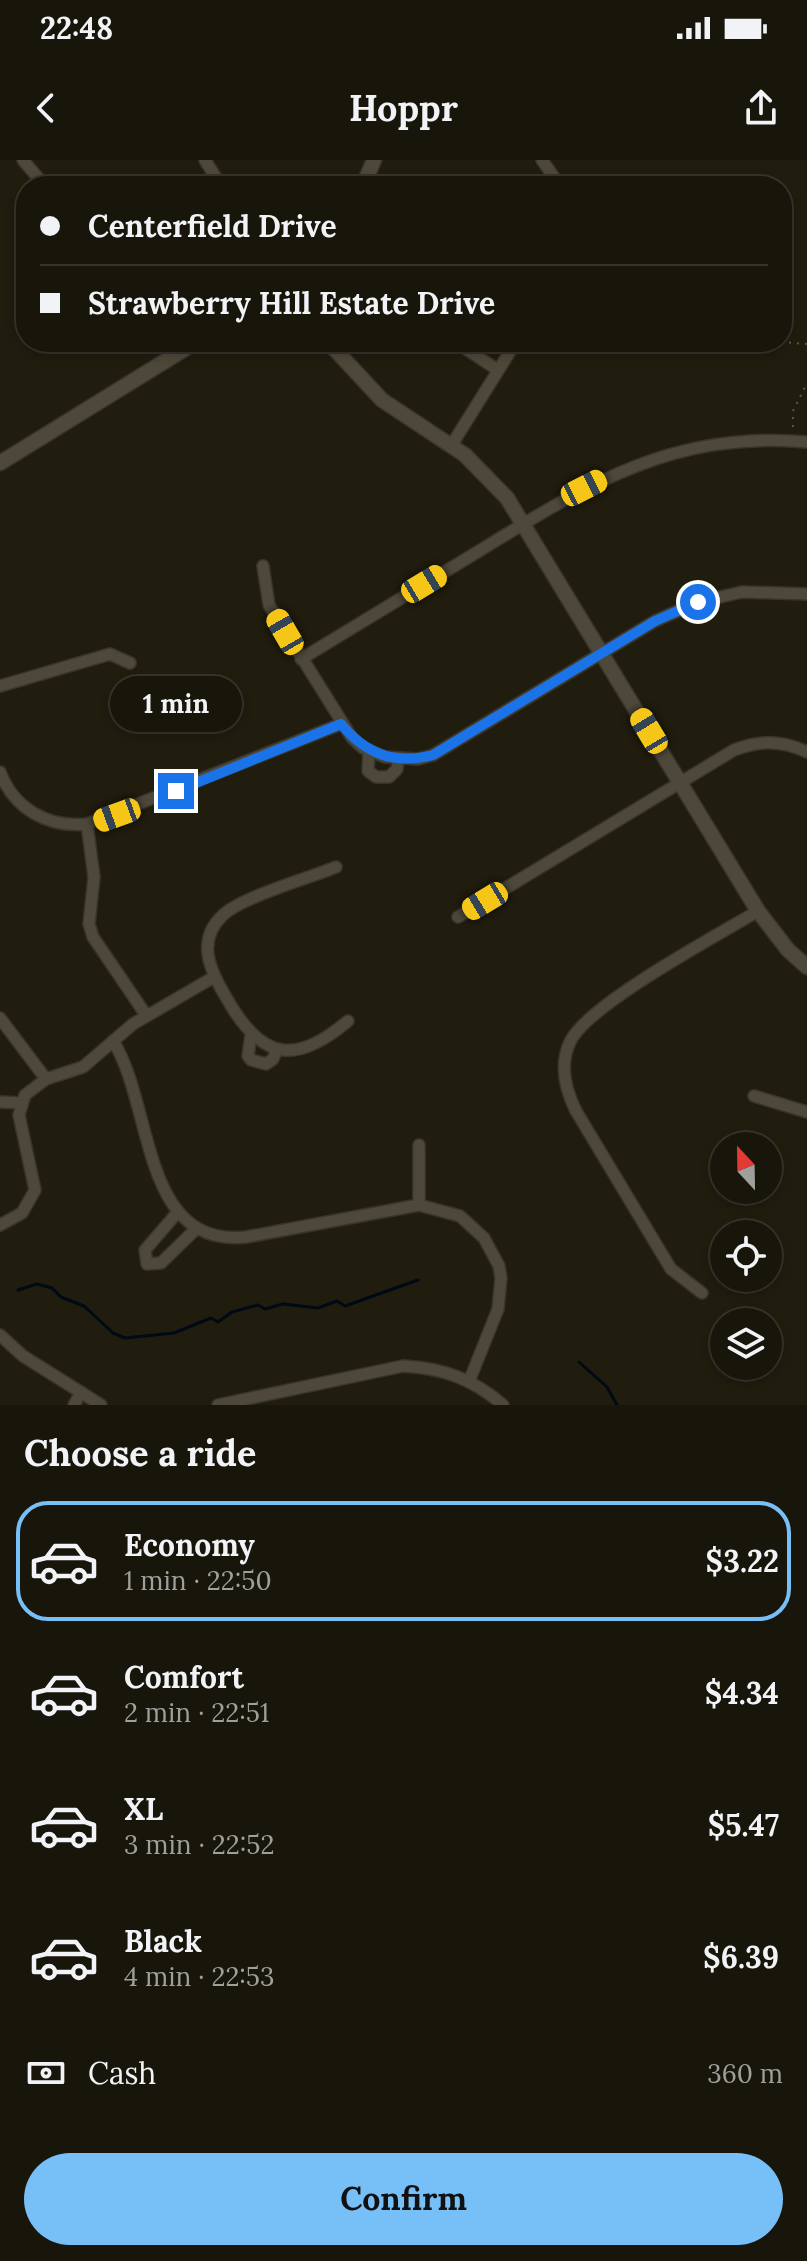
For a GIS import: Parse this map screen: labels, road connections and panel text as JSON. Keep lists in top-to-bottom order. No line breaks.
{"north":"top","page":{"status":"22:48","header":"Hoppr","banner":["Centerfield Drive","Strawberry Hill Estate Drive"],"bubble":"1 min","heading":"Choose a ride","list":[{"name":"Economy","note":"1 min · 22:50","value":"$3.22"},{"name":"Comfort","note":"2 min · 22:51","value":"$4.34"},{"name":"XL","note":"3 min · 22:52","value":"$5.47"},{"name":"Black","note":"4 min · 22:53","value":"$6.39"}],"pay":["Cash","360 m"],"buttons":"Confirm"}}
